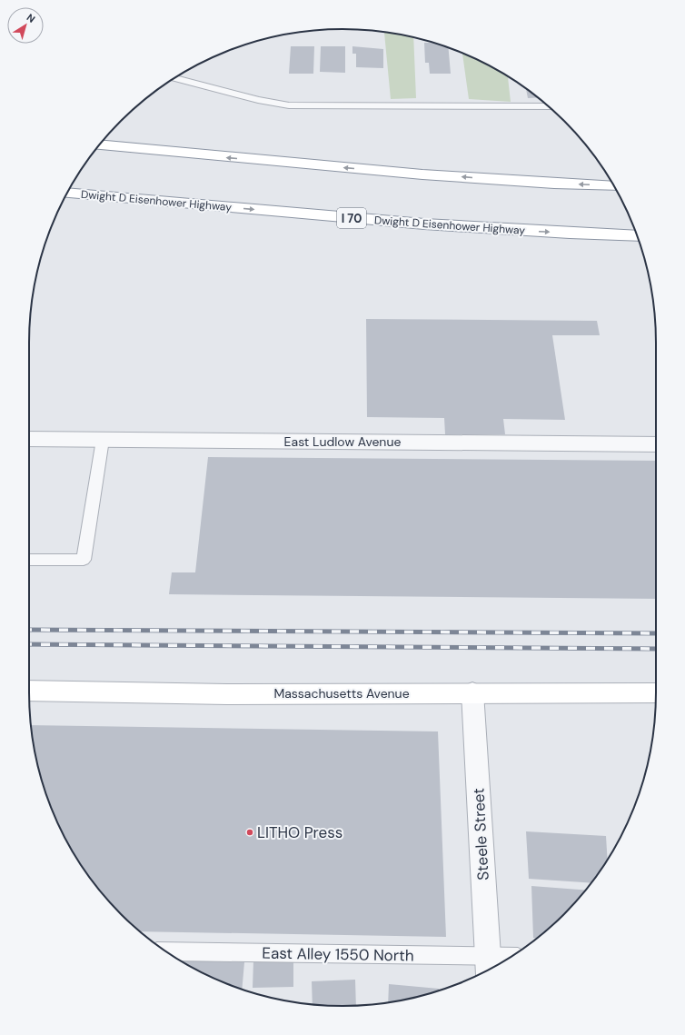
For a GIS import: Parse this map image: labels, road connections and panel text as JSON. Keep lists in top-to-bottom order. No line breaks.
{"streets":{"main road":["Dwight D Eisenhower Highway","I 70","Massachusetts Avenue"],"street":["East Ludlow Avenue","Steele Street"],"lane":["East Alley 1550 North"]},"crossings":[["Massachusetts Avenue","Steele Street"],["Steele Street","East Alley 1550 North"]],"places":["LITHO Press"],"north":"top right"}
